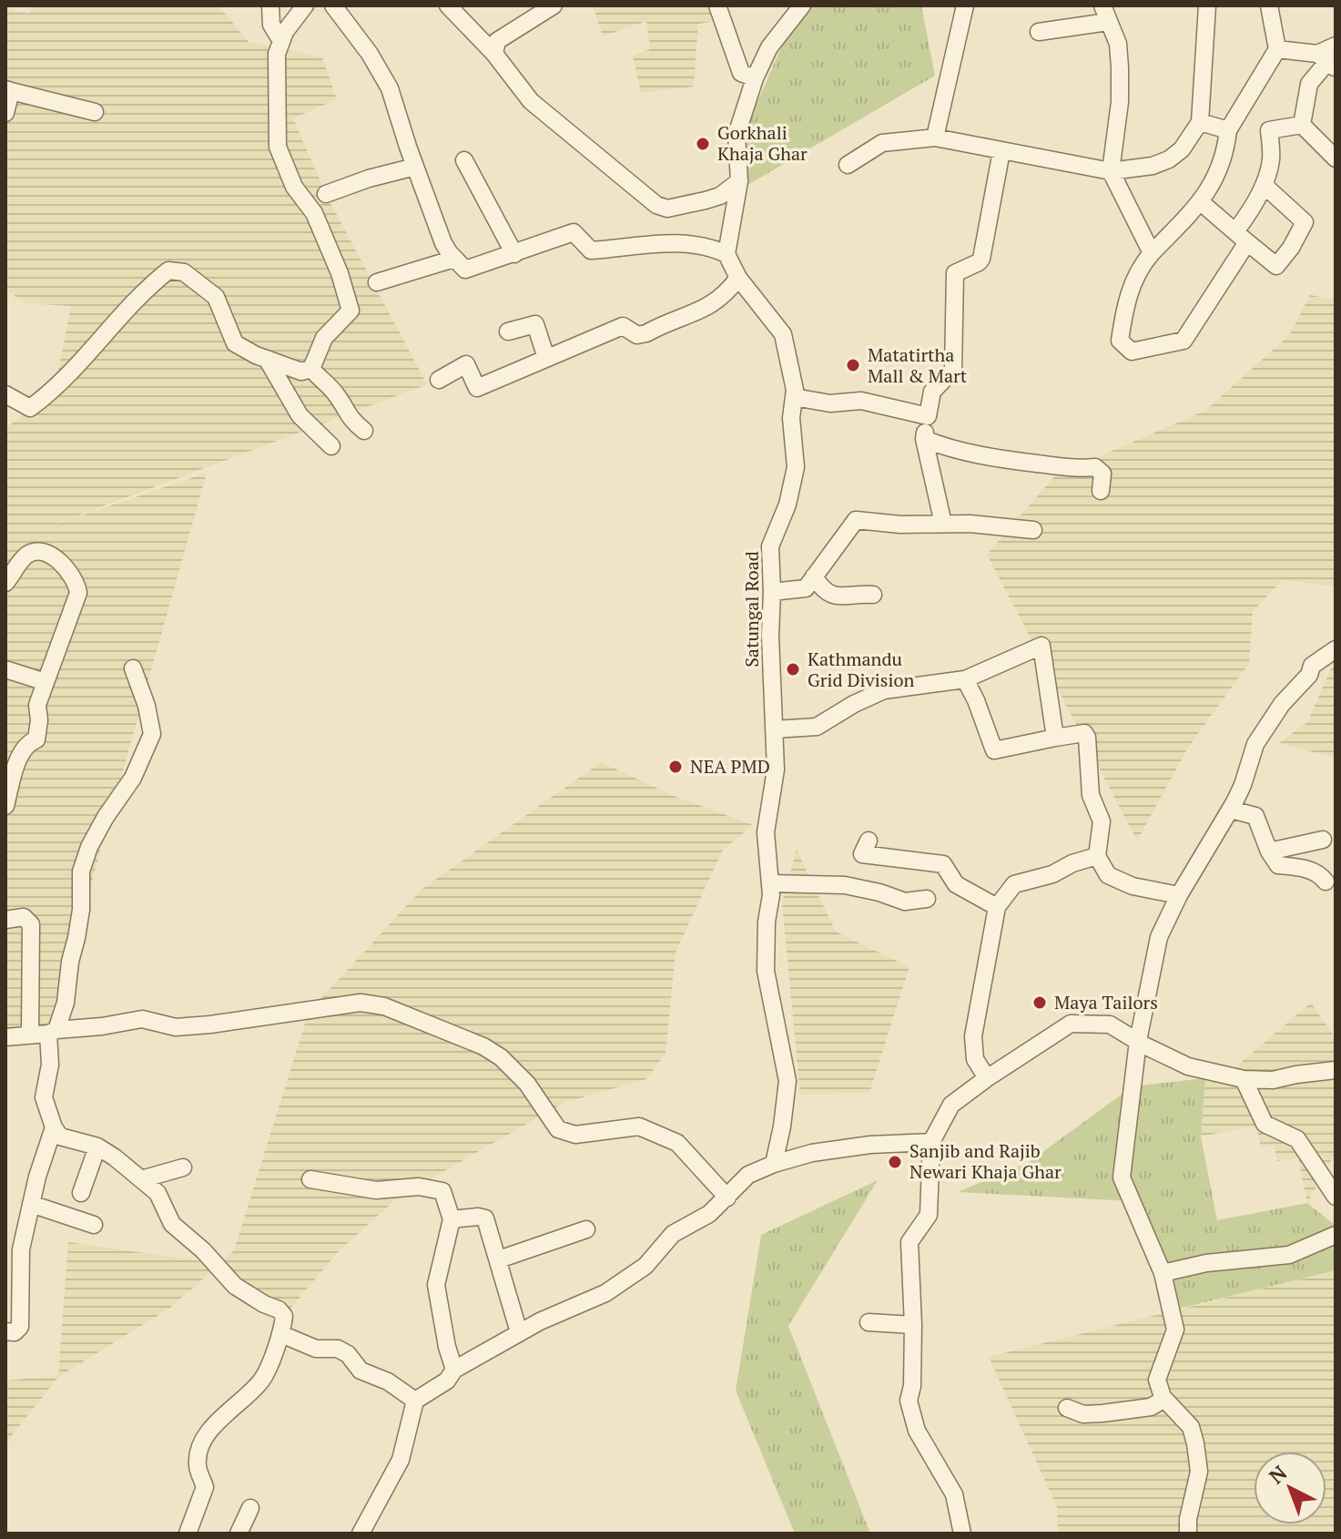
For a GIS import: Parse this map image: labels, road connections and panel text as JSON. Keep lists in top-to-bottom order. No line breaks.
{"streets":{"street":["Satungal Road"]},"places":["Gorkhali Khaja Ghar","Matatirtha Mall & Mart","Kathmandu Grid Division","NEA PMD","Maya Tailors","Sanjib and Rajib Newari Khaja Ghar"],"north":"top left"}
